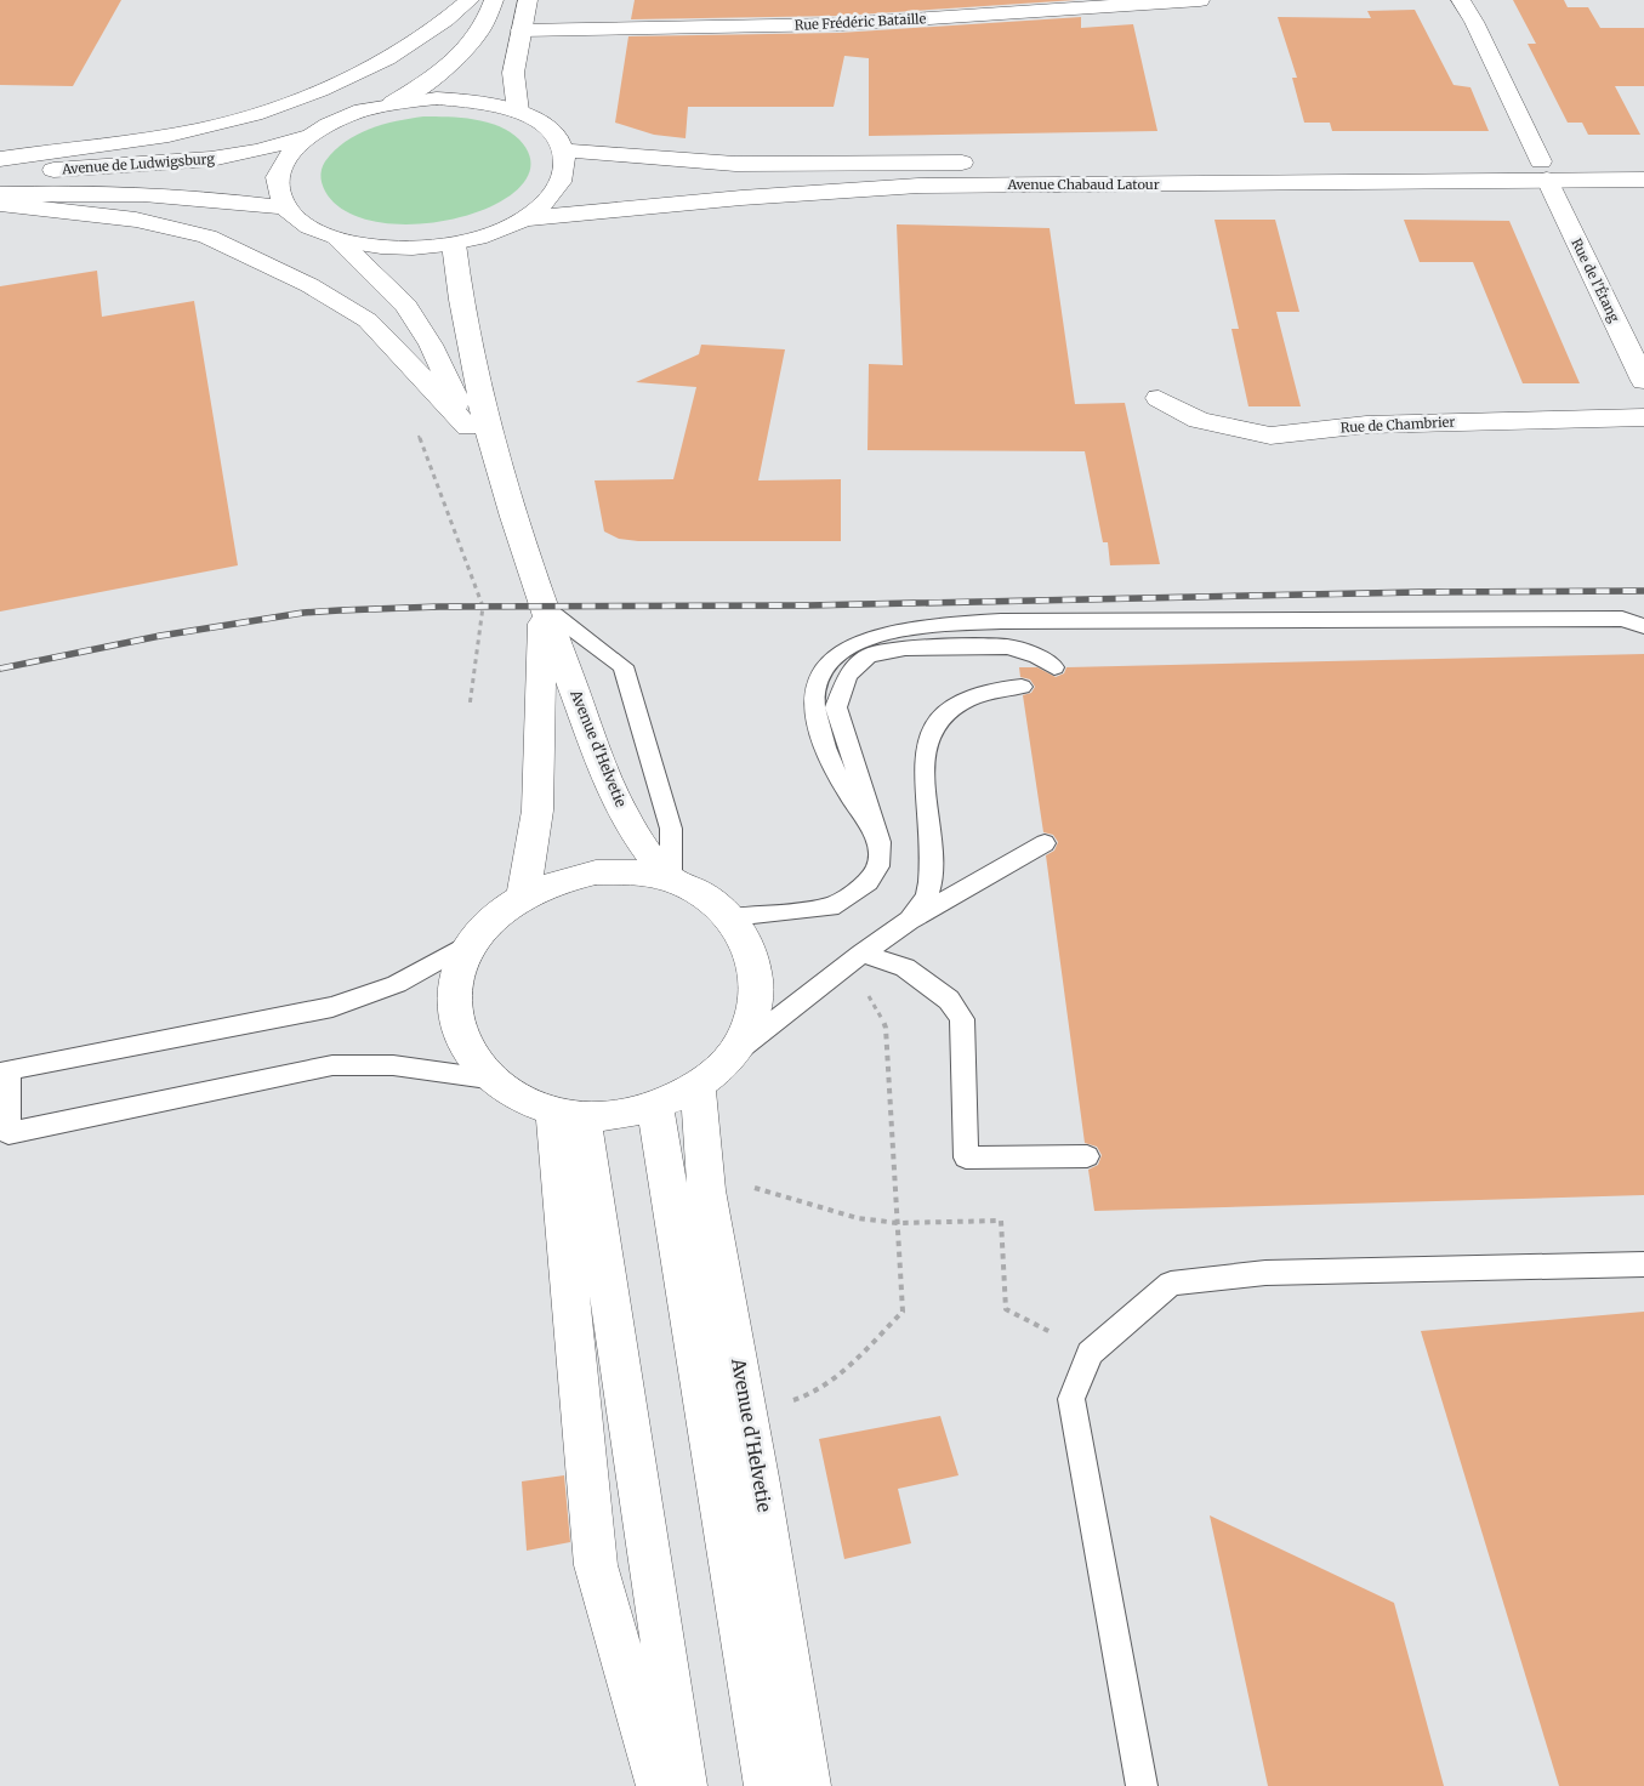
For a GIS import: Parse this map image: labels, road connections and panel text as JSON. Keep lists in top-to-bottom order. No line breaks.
{"streets":{"street":["Rue Frédéric Bataille","Avenue de Ludwigsburg","Avenue Chabaud Latour","Rue de l'Étang","Rue de Chambrier","Avenue d'Helvetie"]},"crossings":[["Avenue Chabaud Latour","Rue de l'Étang"]]}
